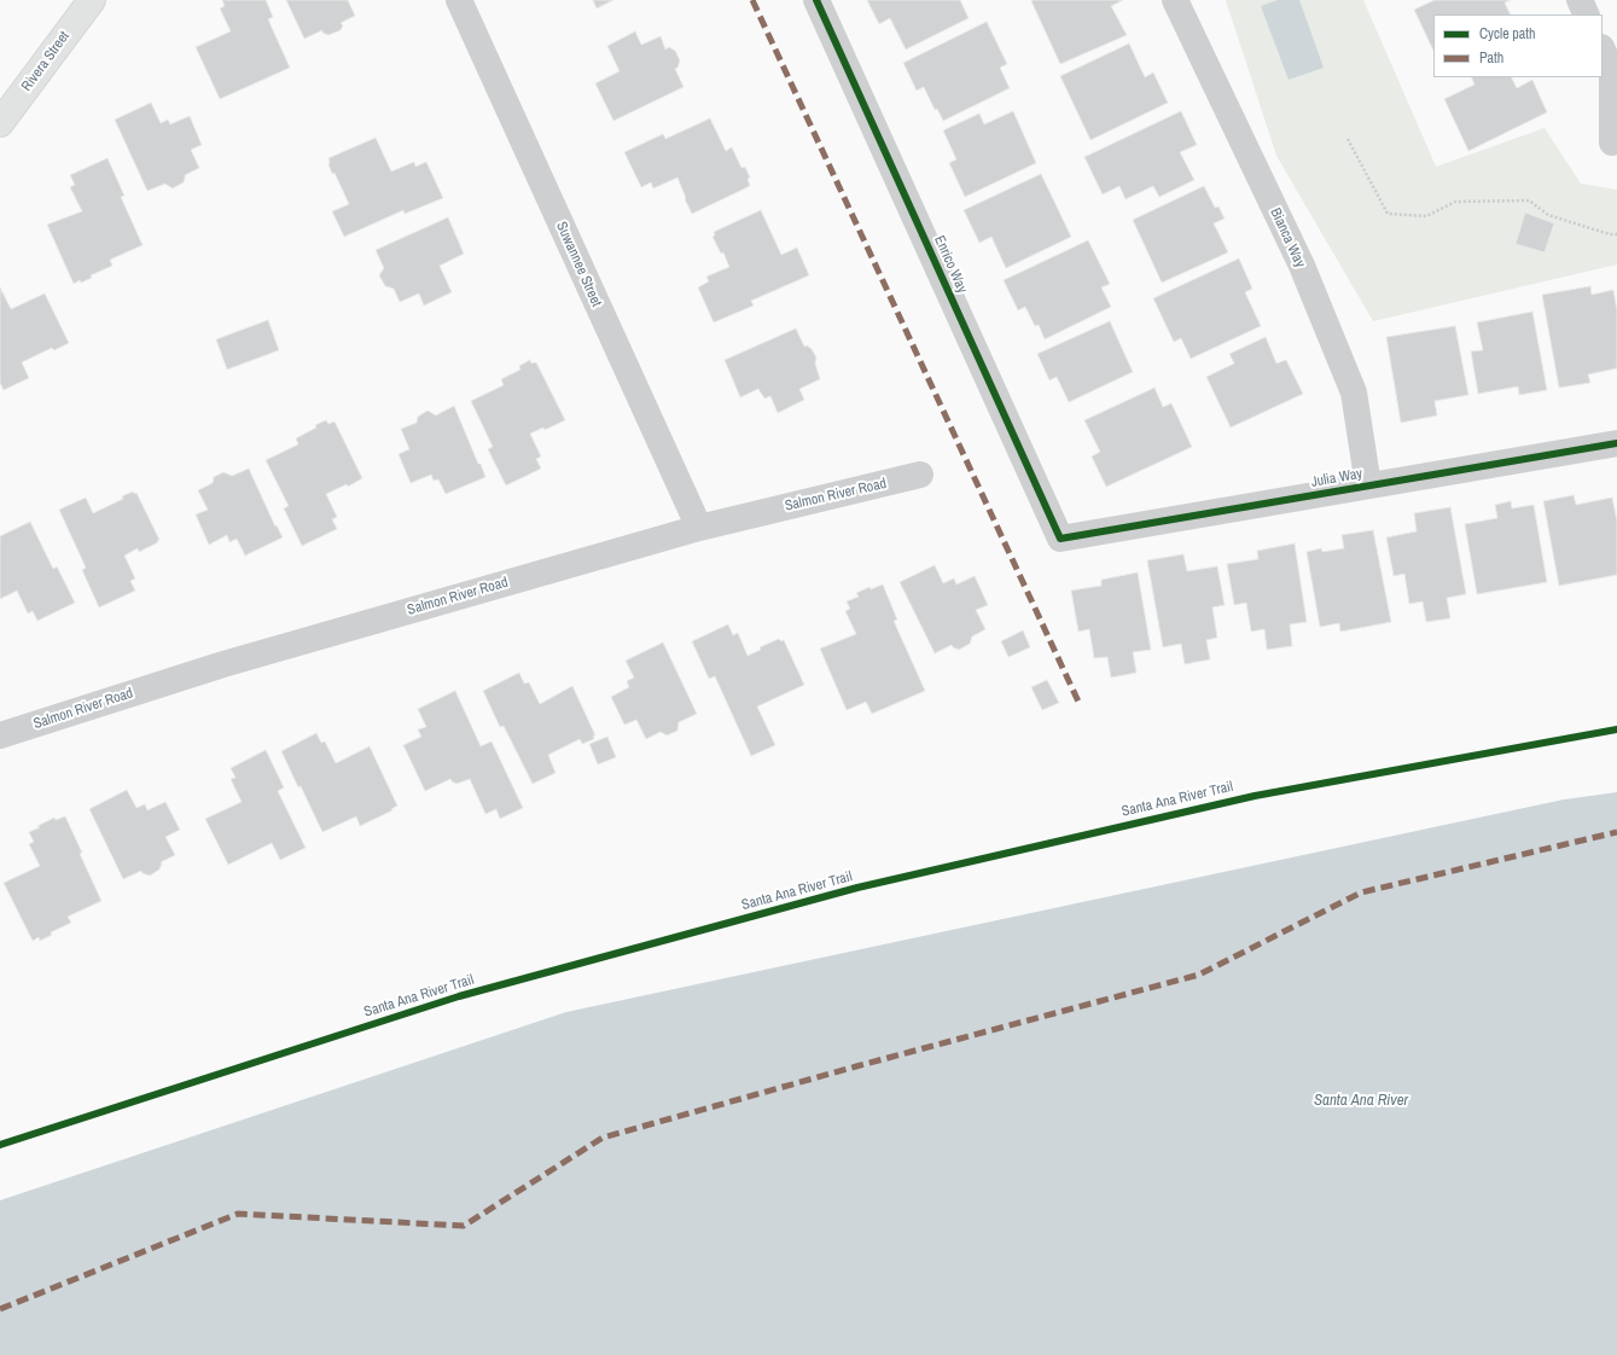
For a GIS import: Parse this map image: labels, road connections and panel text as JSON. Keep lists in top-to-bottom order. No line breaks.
{"streets":{"street":["Rivera Street","Bianca Way","Suwannee Street","Enrico Way","Julia Way","Salmon River Road"],"cycle path":["Santa Ana River Trail"]},"crossings":[["Bianca Way","Julia Way"],["Suwannee Street","Salmon River Road"],["Enrico Way","Julia Way"]],"water":["Santa Ana River"],"legend":["Cycle path","Path"]}
